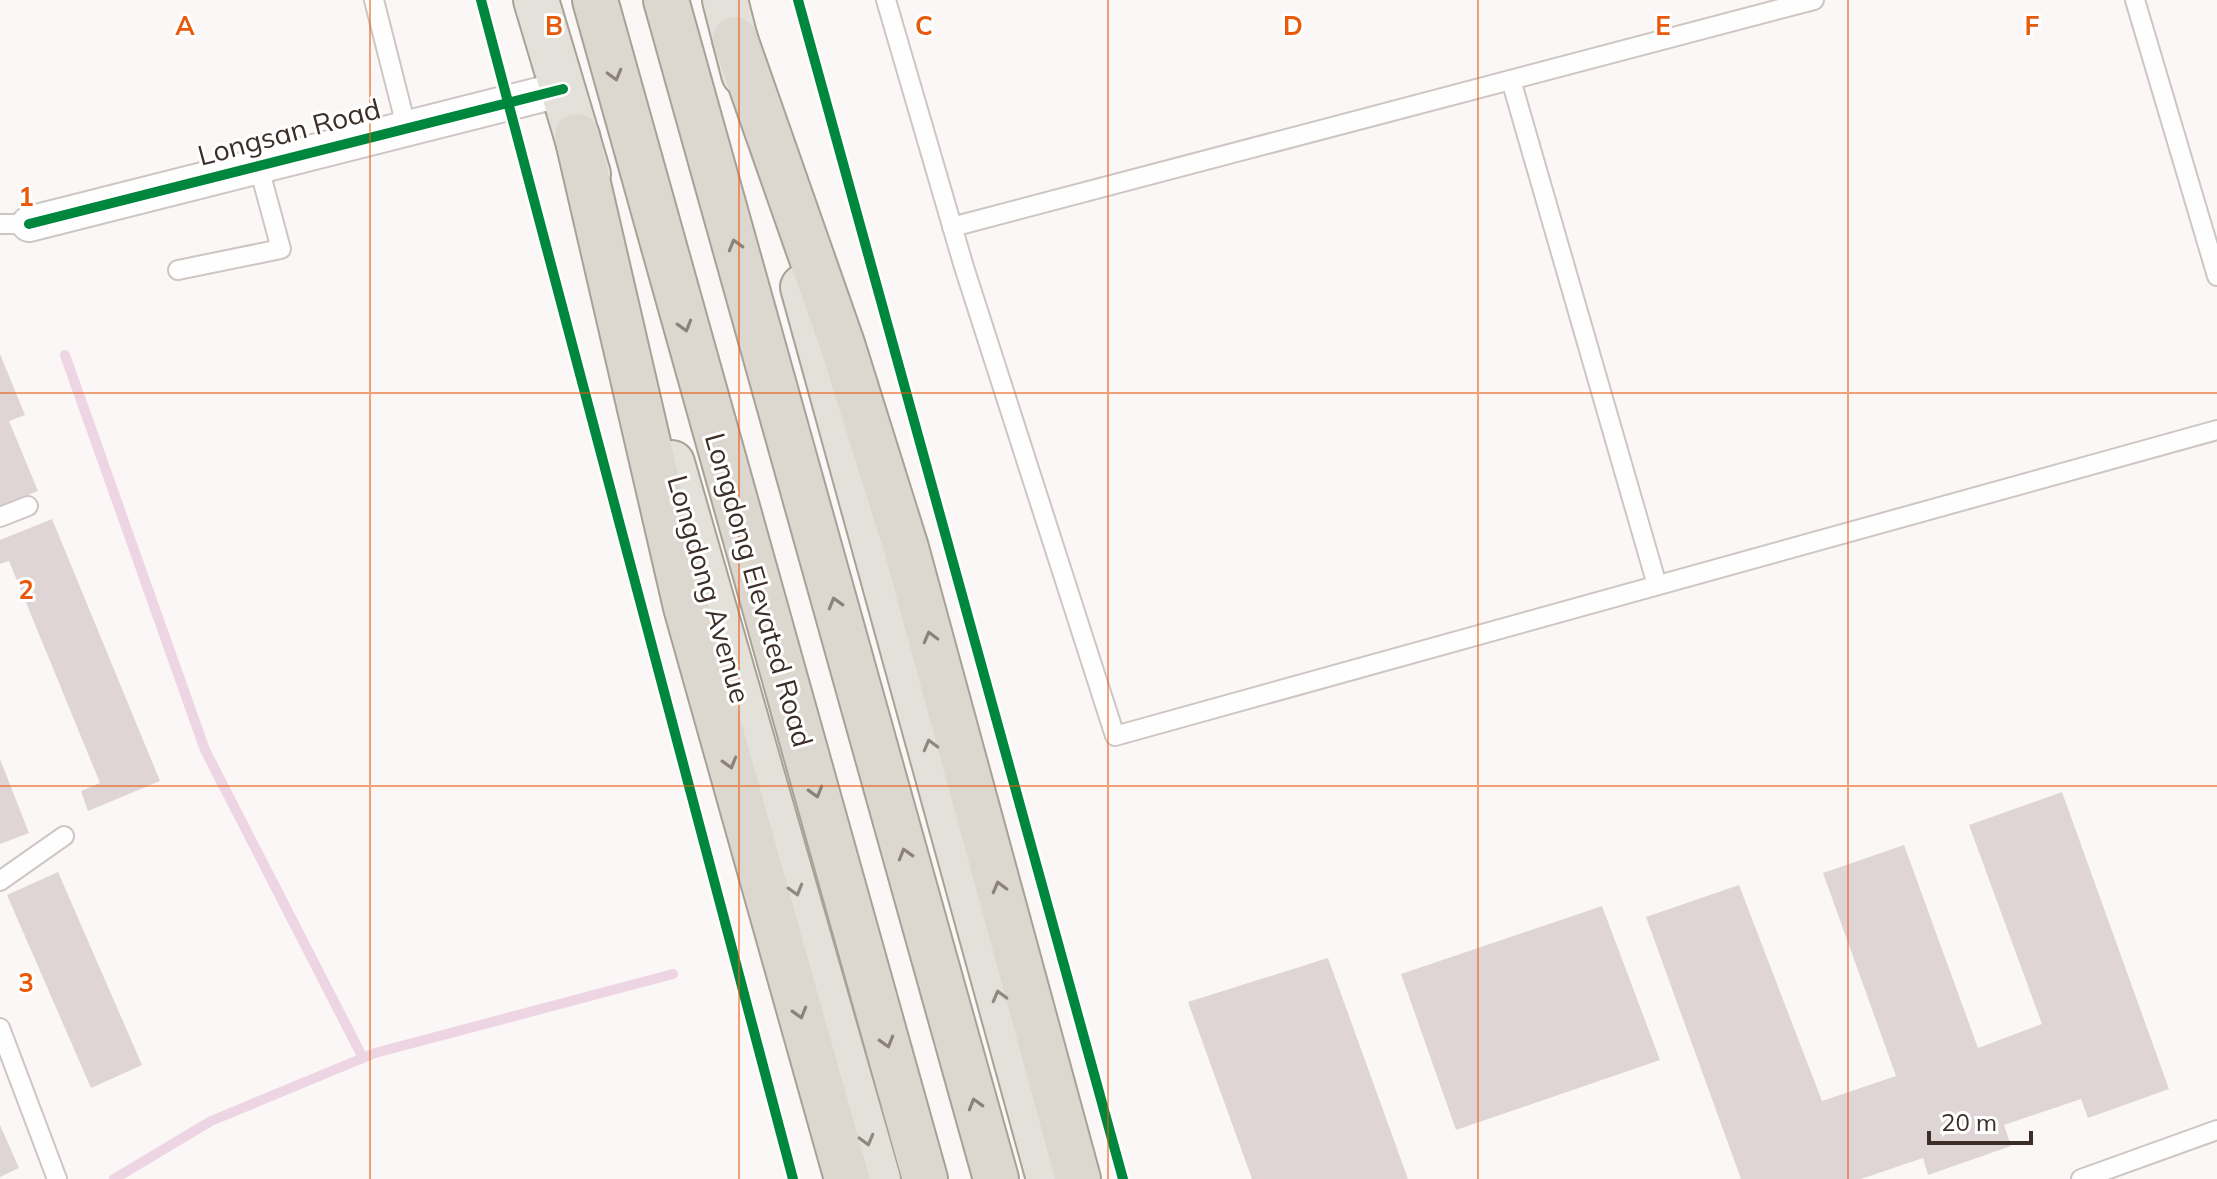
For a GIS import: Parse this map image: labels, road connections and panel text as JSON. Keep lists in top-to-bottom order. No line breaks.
{"streets":{"highway":["Longdong Elevated Road"],"main road":["Longdong Avenue"],"street":["Longsan Road"]},"crossings":[["Longsan Road","Longdong Avenue"]],"scale_bar":"20 m","grid":{"columns":["A","B","C","D","E","F"],"rows":["1","2","3"]}}
